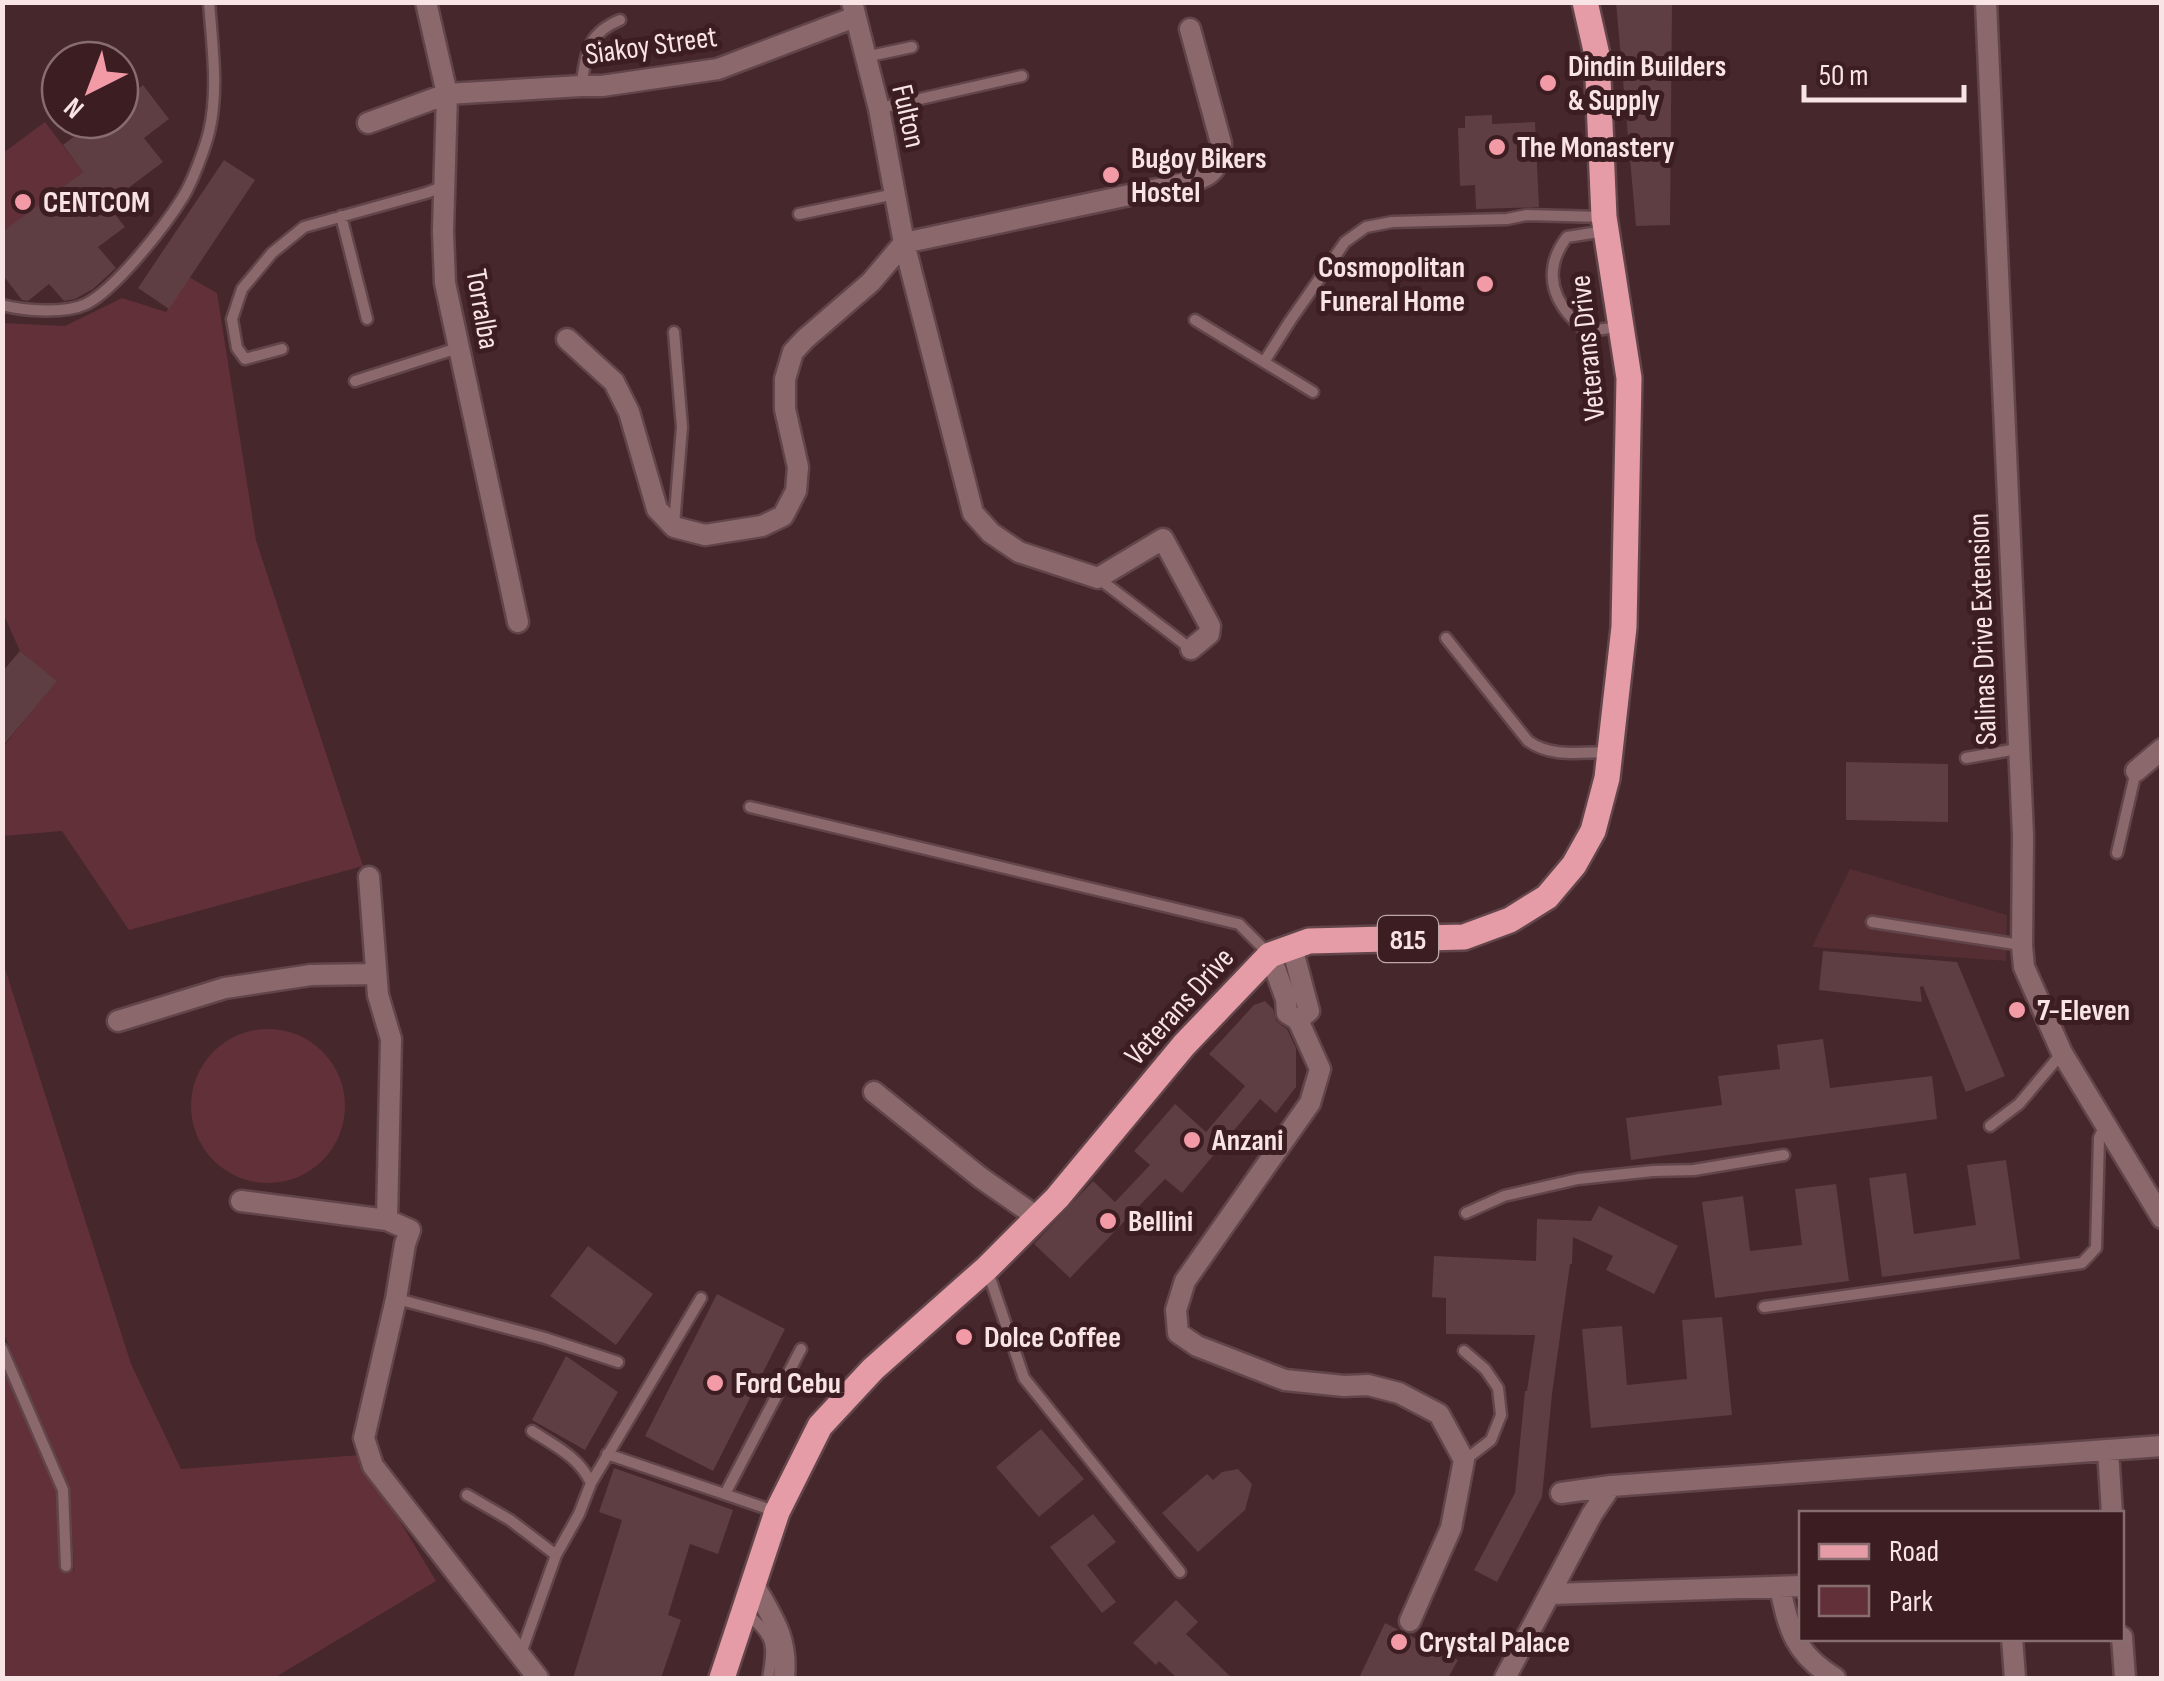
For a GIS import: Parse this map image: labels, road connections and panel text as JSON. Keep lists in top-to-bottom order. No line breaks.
{"streets":{"main road":["Veterans Drive","815"],"street":["Siakoy Street","Fulton","Torralba","Salinas Drive Extension"]},"crossings":[["Siakoy Street","Fulton"],["Siakoy Street","Torralba"]],"places":["Dindin Builders & Supply","The Monastery","Bugoy Bikers Hostel","CENTCOM","Cosmopolitan Funeral Home","7-Eleven","Anzani","Bellini","Dolce Coffee","Ford Cebu","Crystal Palace"],"legend":["Road","Park"],"scale_bar":"50 m","north":"bottom left"}
